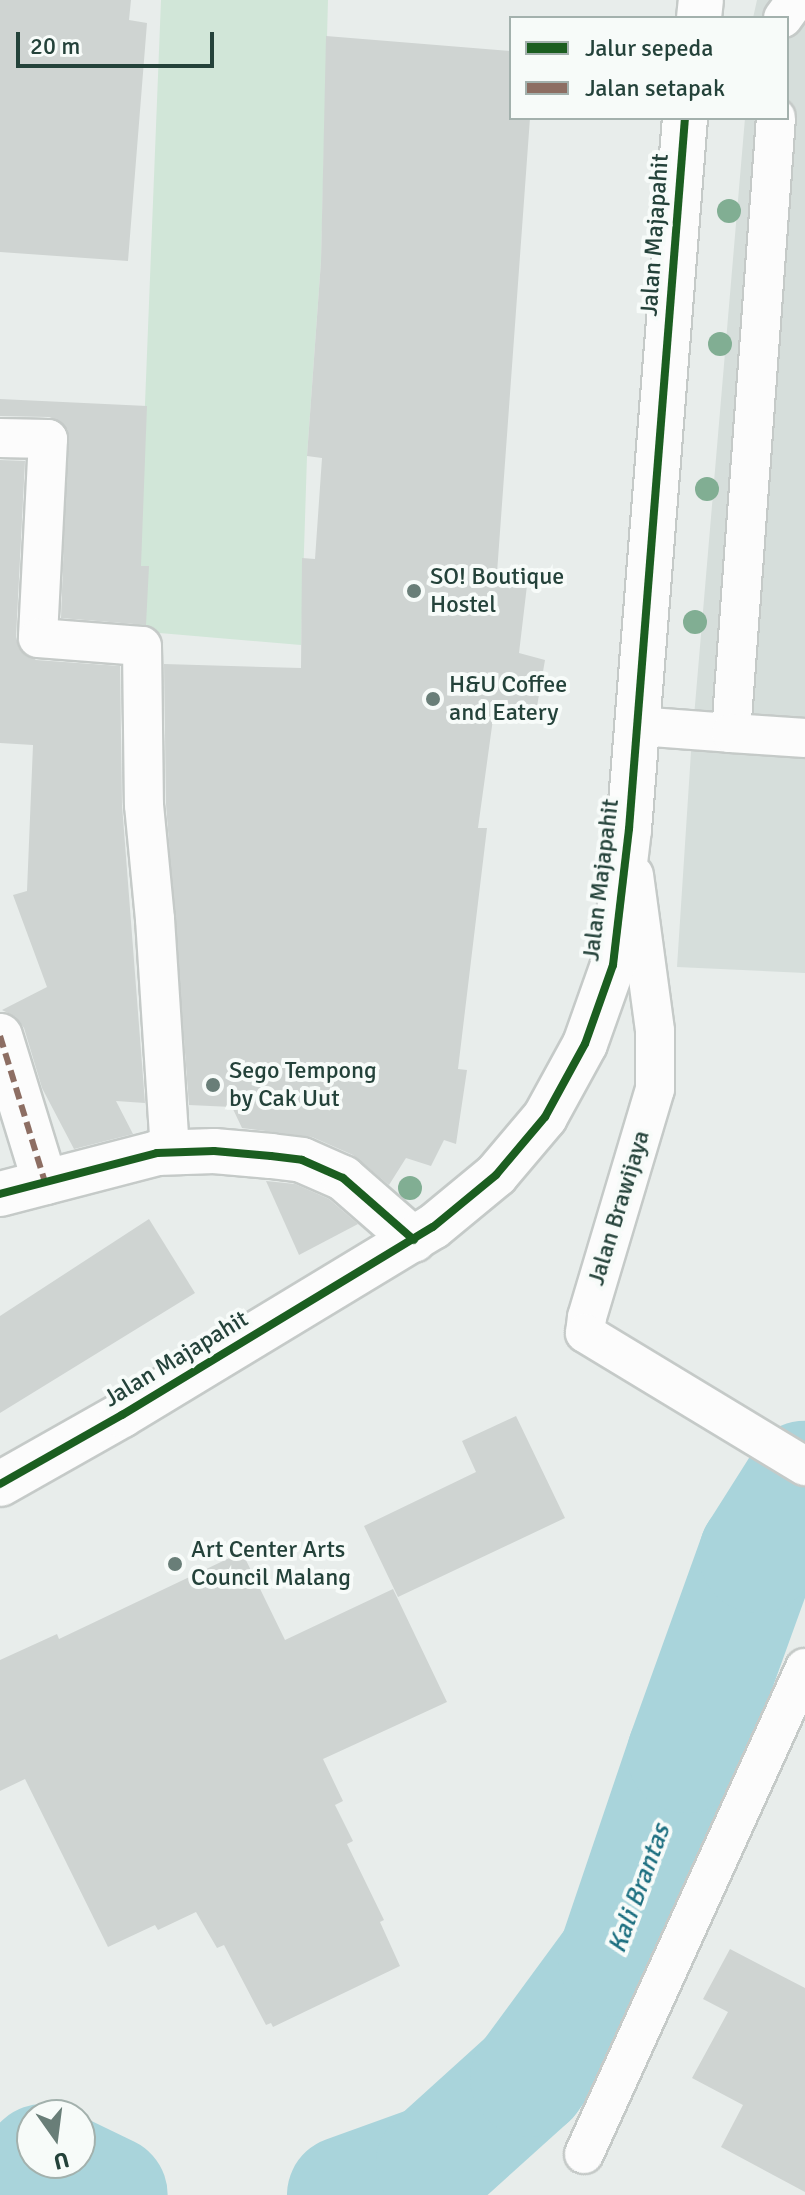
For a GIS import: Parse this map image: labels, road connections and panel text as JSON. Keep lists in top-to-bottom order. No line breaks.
{"streets":{"street":["Jalan Majapahit"],"lane":["Jalan Brawijaya"]},"crossings":[["Jalan Majapahit","Jalan Brawijaya"]],"water":["Kali Brantas"],"places":["SO! Boutique Hostel","H&U Coffee and Eatery","Sego Tempong by Cak Uut","Art Center Arts Council Malang"],"legend":["Jalur sepeda","Jalan setapak"],"scale_bar":"20 m","north":"bottom"}
